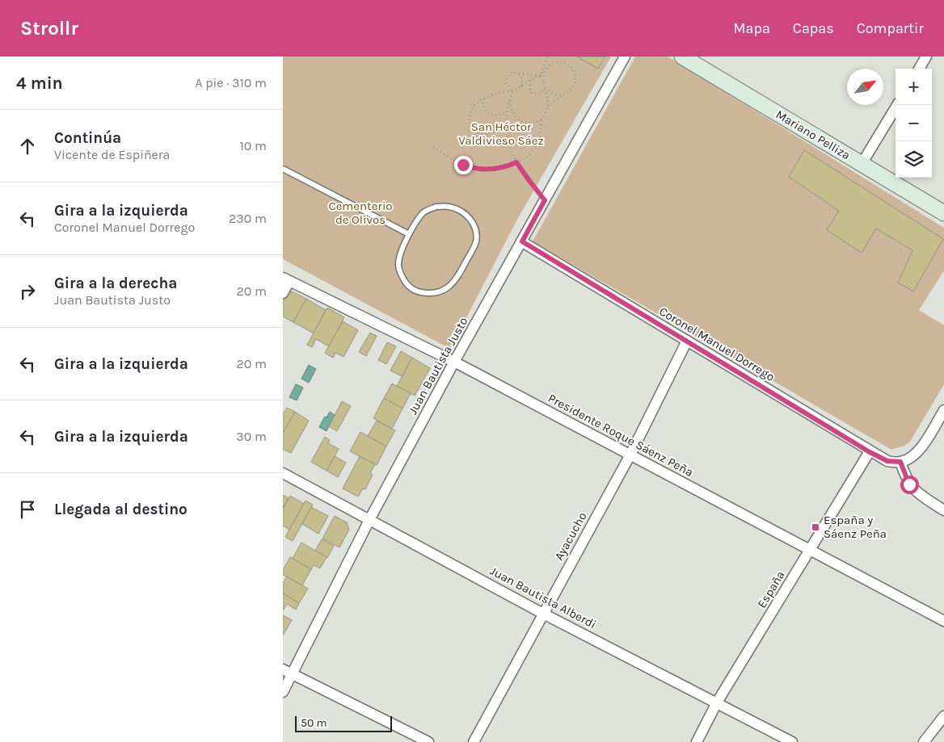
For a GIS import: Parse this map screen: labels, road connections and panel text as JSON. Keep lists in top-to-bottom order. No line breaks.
{"streets":{"street":["Mariano Pelliza","Coronel Manuel Dorrego","Juan Bautista Justo","Presidente Roque Sáenz Peña","Ayacucho","España","Juan Bautista Alberdi"]},"crossings":[["Coronel Manuel Dorrego","Juan Bautista Justo"],["Coronel Manuel Dorrego","Ayacucho"],["Coronel Manuel Dorrego","España"],["Juan Bautista Justo","Presidente Roque Sáenz Peña"],["Juan Bautista Justo","Juan Bautista Alberdi"],["Presidente Roque Sáenz Peña","Ayacucho"],["Presidente Roque Sáenz Peña","España"],["Ayacucho","Juan Bautista Alberdi"],["España","Juan Bautista Alberdi"]],"parks":["San Héctor Valdivieso Sáez","Cementerio de Olivos"],"places":{"transit":["España y Sáenz Peña"]},"scale_bar":"50 m","north":"top right","page":{"header":"Strollr","nav":["Mapa","Capas","Compartir"],"heading":["4 min","A pie · 310 m"],"map_buttons":["+","−"],"list":[["Continúa","Vicente de Espiñera","10 m"],["Gira a la izquierda","Coronel Manuel Dorrego","230 m"],["Gira a la derecha","Juan Bautista Justo","20 m"],["Gira a la izquierda","20 m"],["Gira a la izquierda","30 m"],"Llegada al destino"],"scale":"50 m"}}
